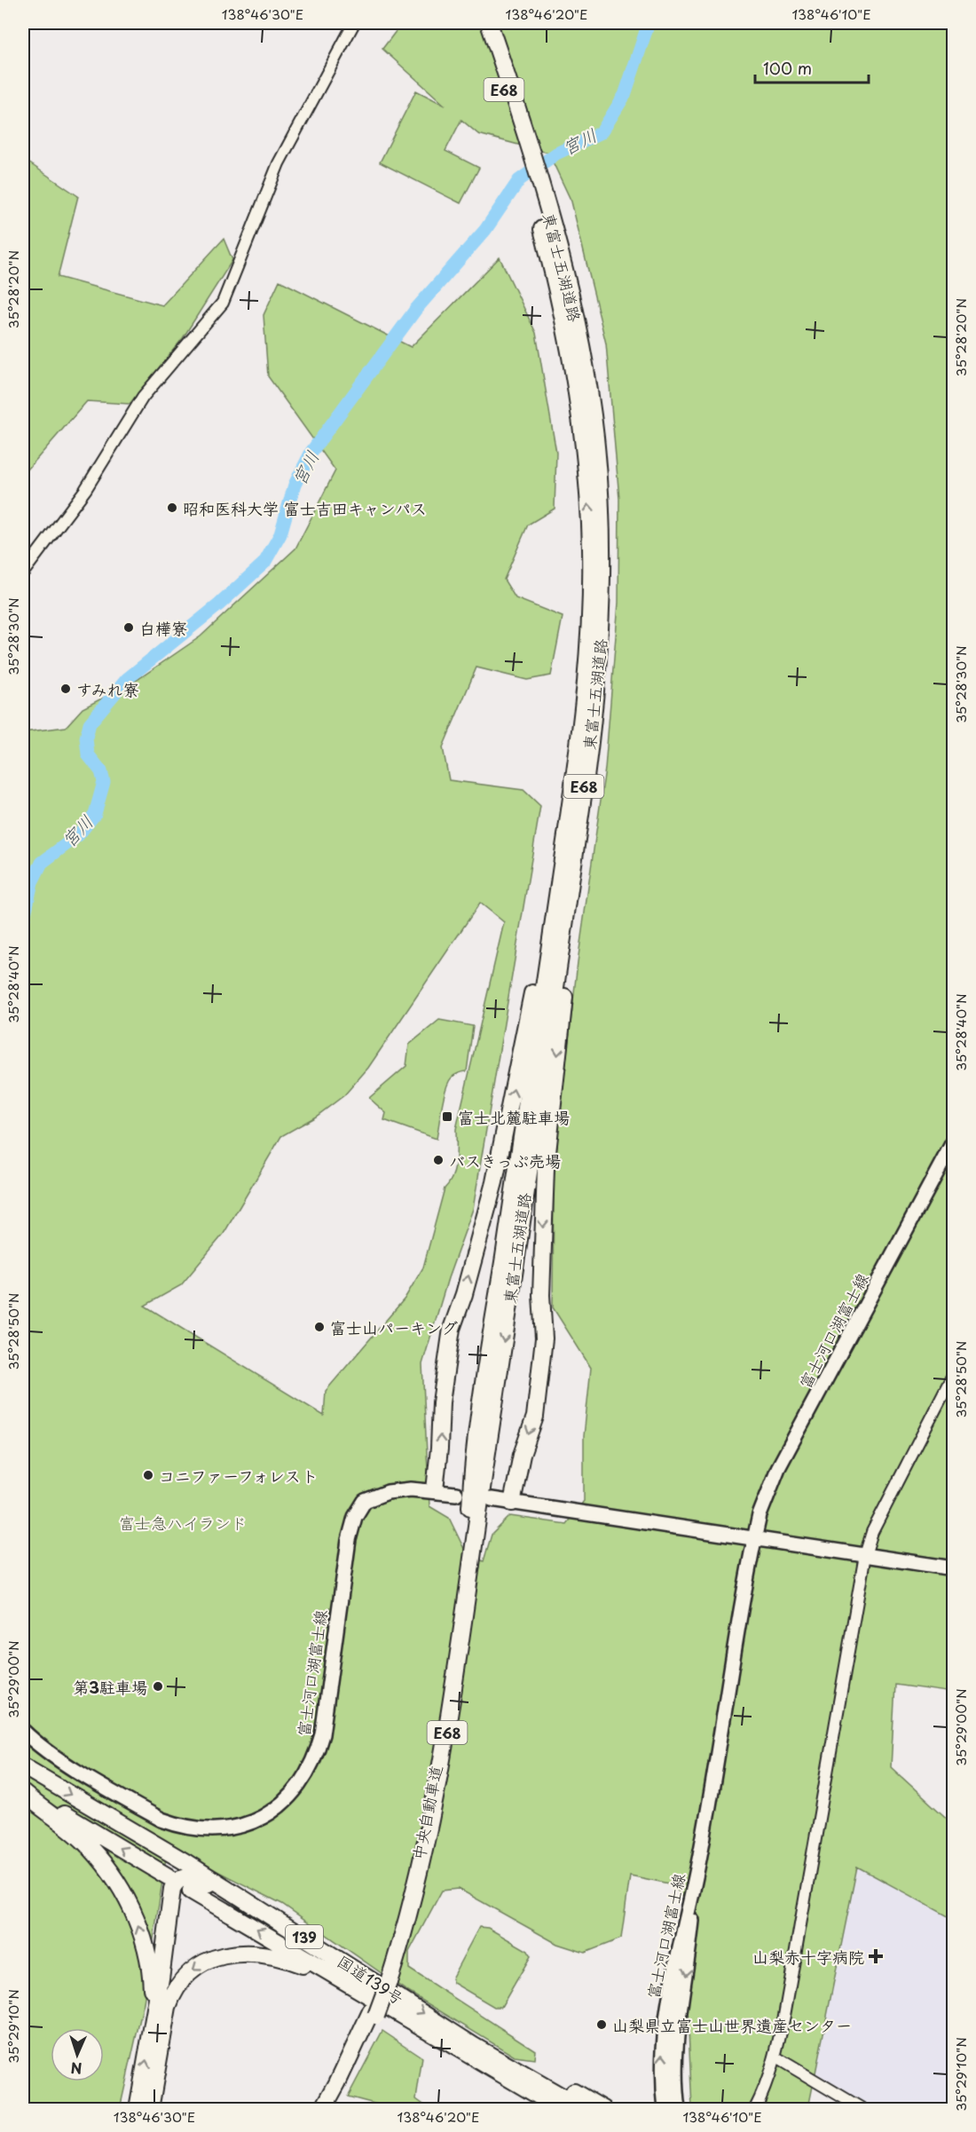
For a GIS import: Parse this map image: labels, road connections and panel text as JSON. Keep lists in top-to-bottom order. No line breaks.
{"streets":{"highway":["E68","東富士五湖道路","中央自動車道","139","国道139号"],"main road":["富士河口湖富士線"]},"crossings":[["E68","東富士五湖道路"],["E68","富士河口湖富士線"],["東富士五湖道路","中央自動車道"]],"water":["宮川"],"parks":["富士急ハイランド"],"places":{"other":["昭和医科大学 富士吉田キャンパス","白樺寮","すみれ寮","バスきっぷ売場","富士山パーキング","コニファーフォレスト","第3駐車場","山梨県立富士山世界遺産センター"],"transit":["富士北麓駐車場"],"health":["山梨赤十字病院"]},"scale_bar":"100 m","north":"bottom","coordinates":["138°46'30\"E","138°46'20\"E","138°46'10\"E","35°28'20\"N","35°28'30\"N","35°28'40\"N","35°28'50\"N","35°29'00\"N","35°29'10\"N"]}
